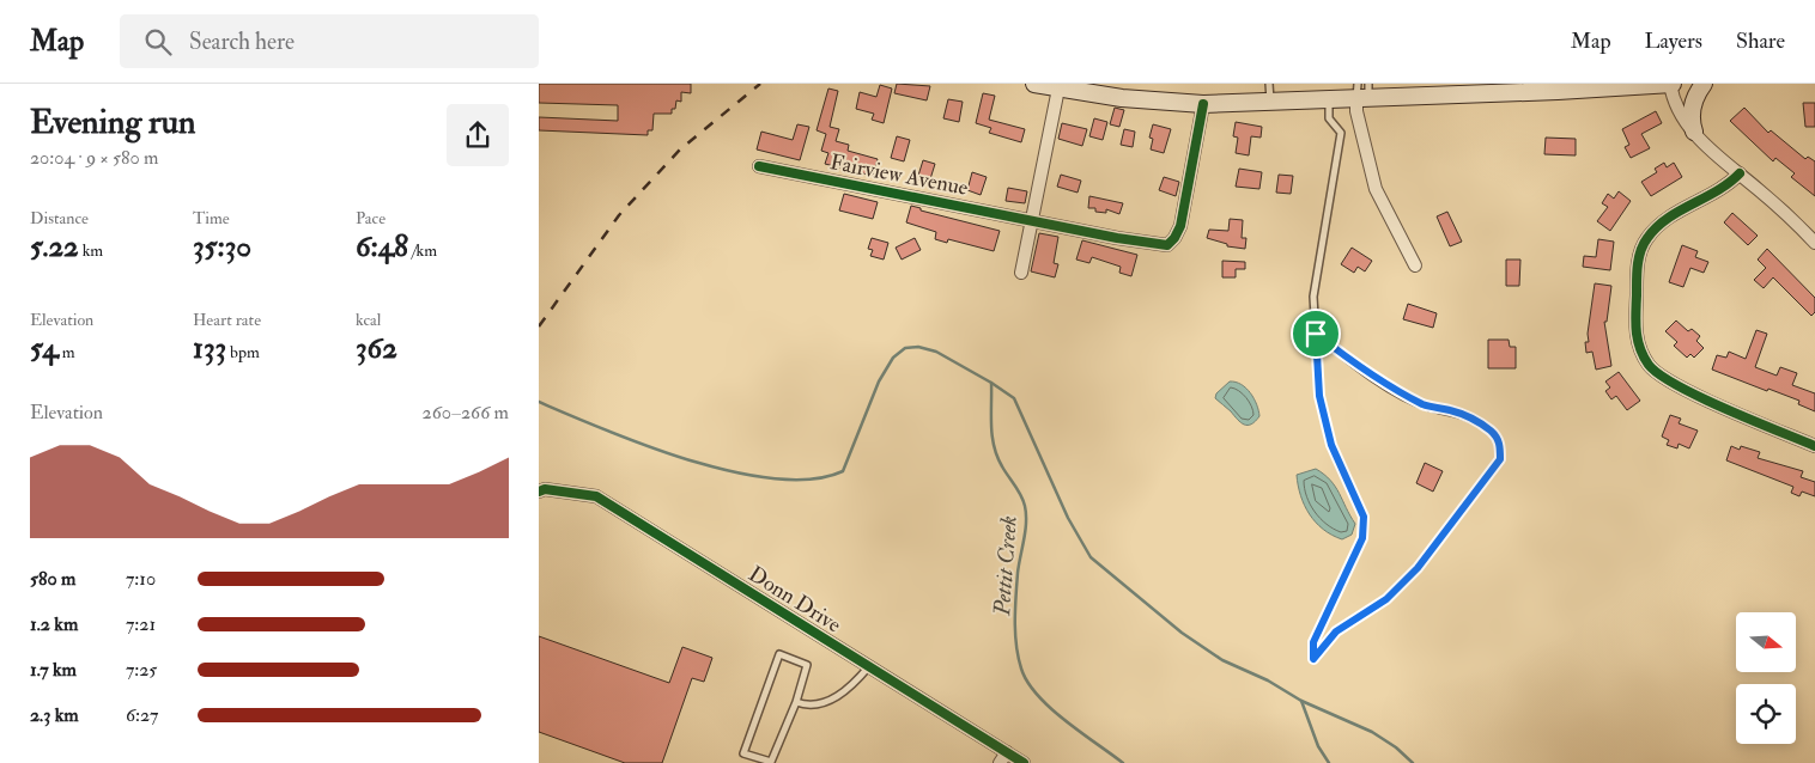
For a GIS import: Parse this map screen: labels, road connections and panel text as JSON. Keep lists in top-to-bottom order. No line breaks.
{"streets":{"street":["Fairview Avenue","Donn Drive"]},"water":["Pettit Creek"],"north":"right","page":{"header":"Map","search":"Search here","nav":["Map","Layers","Share"],"heading":["Evening run","20:04 · 9 × 580 m"],"stats":[["Distance","5.22 km"],["Time","35:30"],["Pace","6:48 /km"],["Elevation","54 m"],["Heart rate","133 bpm"],["kcal","362"]],"chart":["Elevation","260–266 m"],"list":[{"name":"580 m","note":"7:10"},{"name":"1.2 km","note":"7:21"},{"name":"1.7 km","note":"7:25"},{"name":"2.3 km","note":"6:27"}]}}
